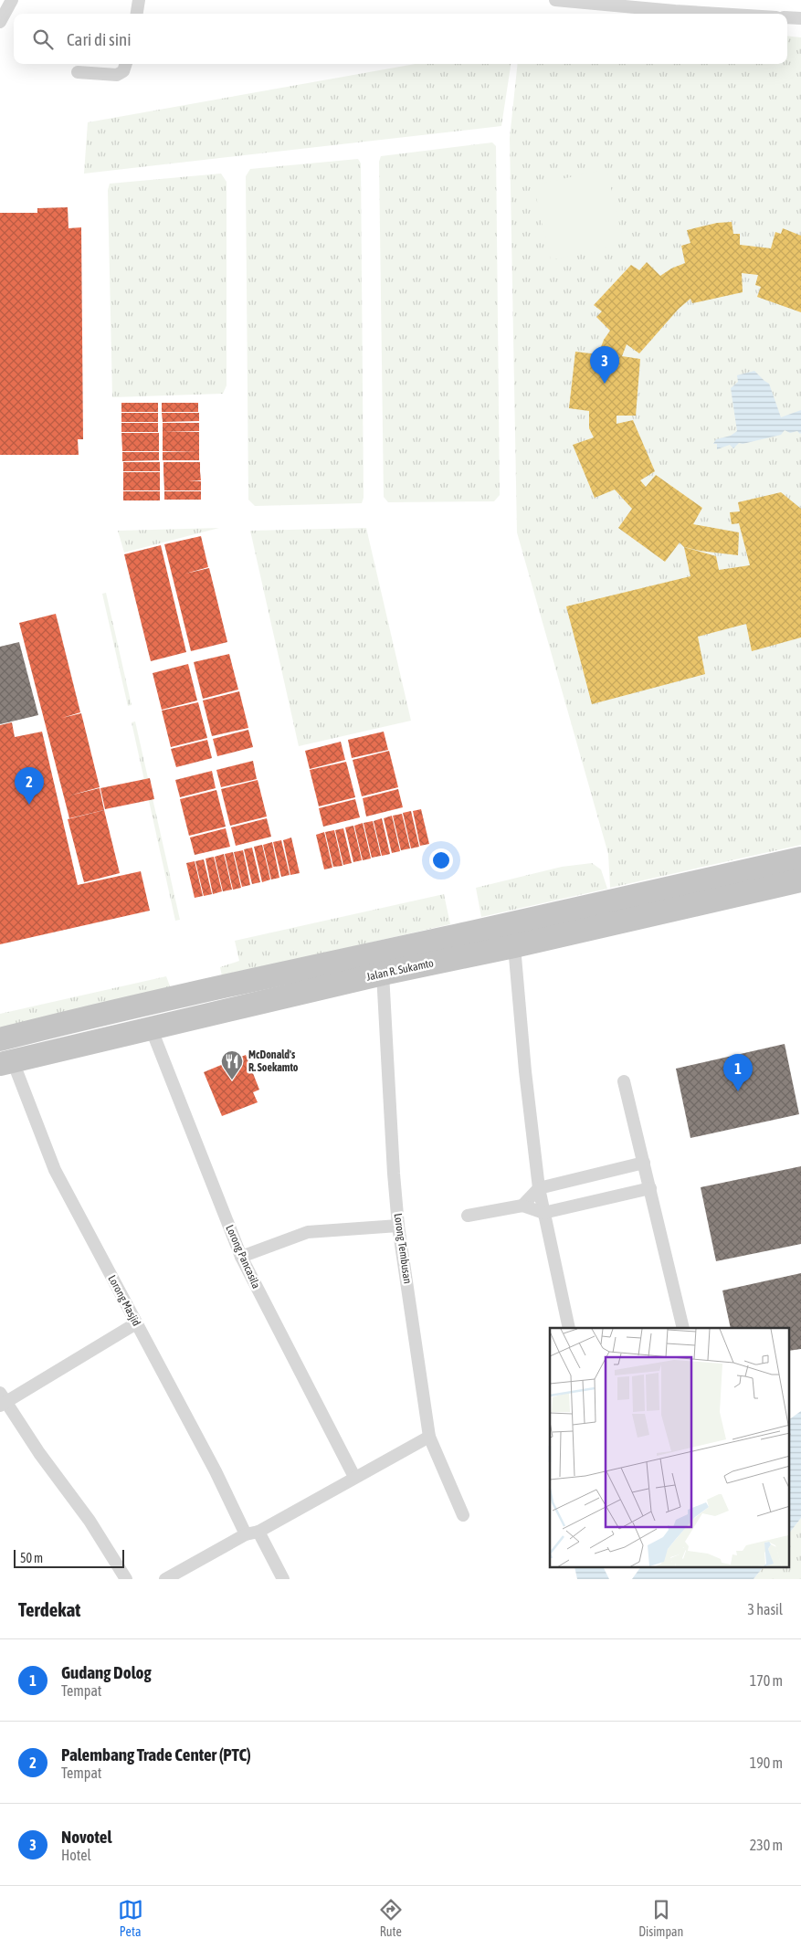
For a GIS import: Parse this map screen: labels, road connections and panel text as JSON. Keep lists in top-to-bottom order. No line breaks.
{"streets":{"highway":["Jalan R. Sukamto"],"street":["Lorong Tembusan","Lorong Pancasila","Lorong Masjid"]},"crossings":[["Jalan R. Sukamto","Lorong Tembusan"],["Jalan R. Sukamto","Lorong Pancasila"],["Jalan R. Sukamto","Lorong Masjid"]],"places":{"restaurant":["McDonald's R. Soekamto"]},"scale_bar":"50 m","page":{"search":"Cari di sini","pins":["3","2","1"],"scale":"50 m","heading":["Terdekat","3 hasil"],"list":[{"mark":"1","name":"Gudang Dolog","note":"Tempat","value":"170 m"},{"mark":"2","name":"Palembang Trade Center (PTC)","note":"Tempat","value":"190 m"},{"mark":"3","name":"Novotel","note":"Hotel","value":"230 m"}],"nav":["Peta","Rute","Disimpan"]}}
